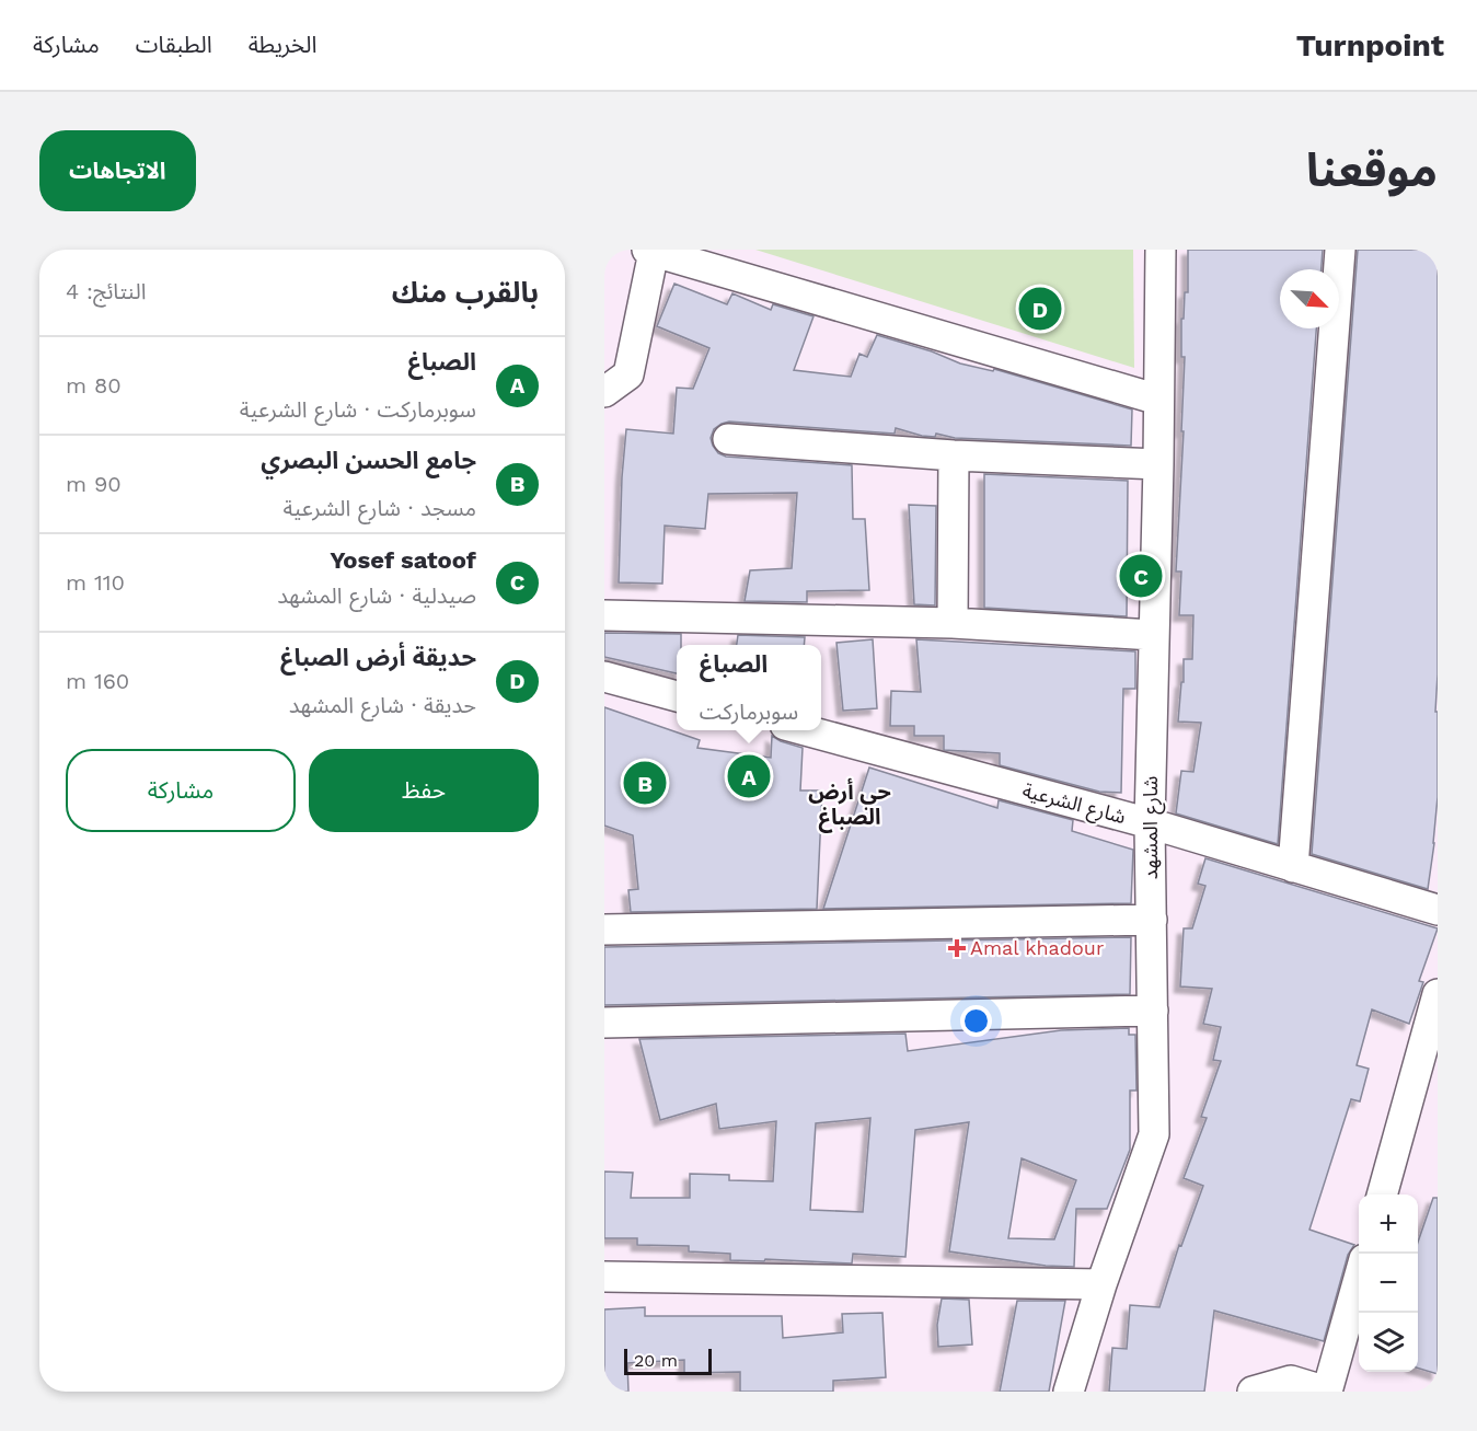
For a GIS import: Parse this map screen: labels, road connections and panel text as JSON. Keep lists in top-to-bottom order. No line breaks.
{"streets":{"street":["شارع الشرعية","شارع المشهد"]},"crossings":[["شارع الشرعية","شارع المشهد"]],"districts":["حي أرض الصباغ"],"places":{"health":["Amal khadour"]},"scale_bar":"20 m","north":"bottom right","page":{"header":"Turnpoint","nav":["الخريطة","الطبقات","مشاركة"],"title":"موقعنا","buttons":["الاتجاهات",["حفظ","مشاركة"]],"heading":["بالقرب منك","النتائج: 4"],"pins":["D","C","A","B"],"list":[{"mark":"A","name":"الصباغ","note":"سوبرماركت · شارع الشرعية","value":"80 m"},{"mark":"B","name":"جامع الحسن البصري","note":"مسجد · شارع الشرعية","value":"90 m"},{"mark":"C","name":"Yosef satoof","note":"صيدلية · شارع المشهد","value":"110 m"},{"mark":"D","name":"حديقة أرض الصباغ","note":"حديقة · شارع المشهد","value":"160 m"}],"popup":["الصباغ","سوبرماركت"],"map_buttons":["+","−"],"scale":"20 m"}}
